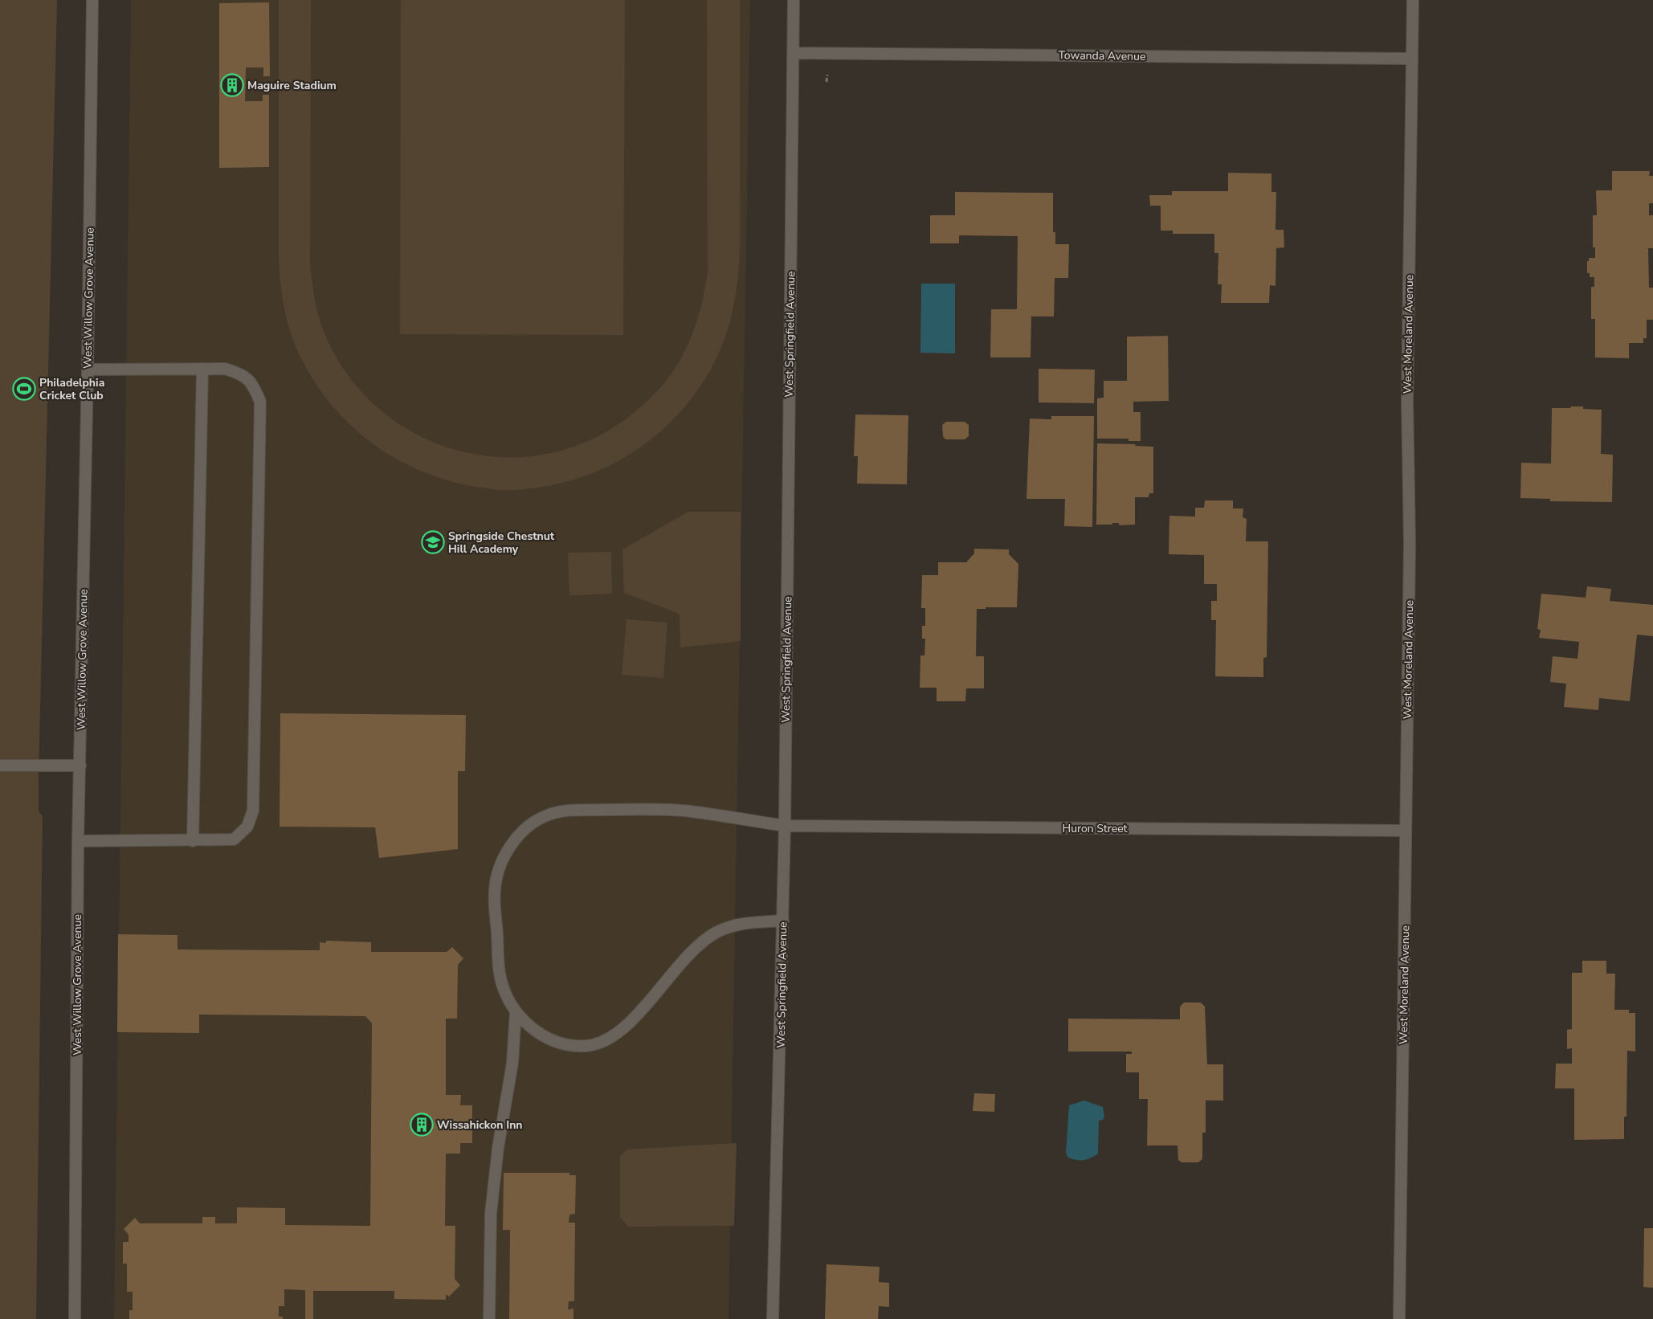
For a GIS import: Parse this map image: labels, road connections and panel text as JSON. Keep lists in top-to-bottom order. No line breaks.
{"streets":{"street":["Towanda Avenue","West Willow Grove Avenue","West Springfield Avenue","West Moreland Avenue","Huron Street"]},"crossings":[["Towanda Avenue","West Springfield Avenue"],["Towanda Avenue","West Moreland Avenue"],["West Springfield Avenue","Huron Street"],["West Moreland Avenue","Huron Street"]],"places":{"building":["Maguire Stadium","Wissahickon Inn"],"sports":["Philadelphia Cricket Club"],"school or university":["Springside Chestnut Hill Academy"]}}
